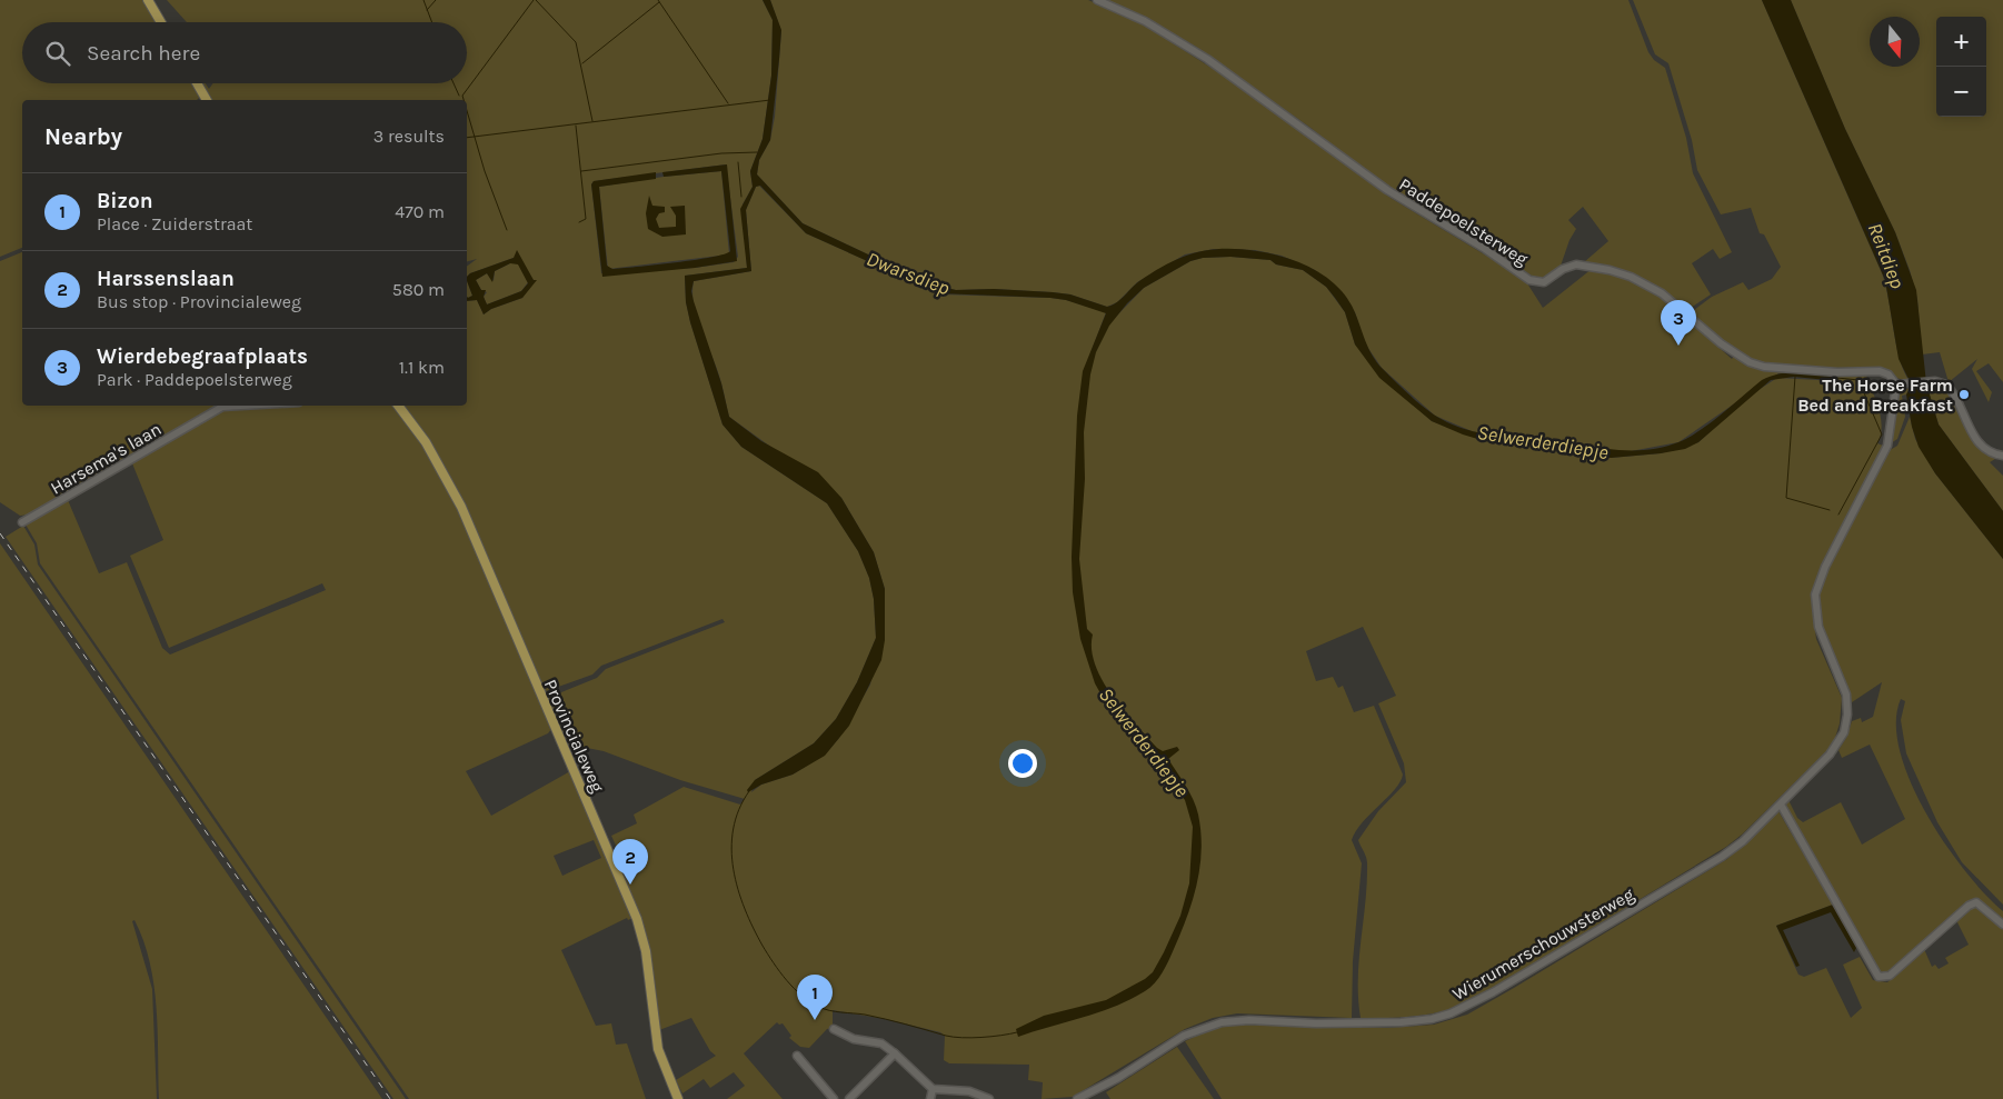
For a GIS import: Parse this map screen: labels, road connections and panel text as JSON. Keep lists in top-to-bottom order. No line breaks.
{"streets":{"main road":["Provincialeweg"],"street":["Paddepoelsterweg","Harsema's laan","Wierumerschouwsterweg"]},"crossings":[["Paddepoelsterweg","Wierumerschouwsterweg"]],"water":["Reitdiep","Dwarsdiep","Selwerderdiepje"],"places":["The Horse Farm Bed and Breakfast"],"north":"bottom","page":{"map_buttons":["+","−"],"search":"Search here","heading":["Nearby","3 results"],"list":[{"mark":"1","name":"Bizon","note":"Place · Zuiderstraat","value":"470 m"},{"mark":"2","name":"Harssenslaan","note":"Bus stop · Provincialeweg","value":"580 m"},{"mark":"3","name":"Wierdebegraafplaats","note":"Park · Paddepoelsterweg","value":"1.1 km"}],"pins":["3","2","1"]}}
